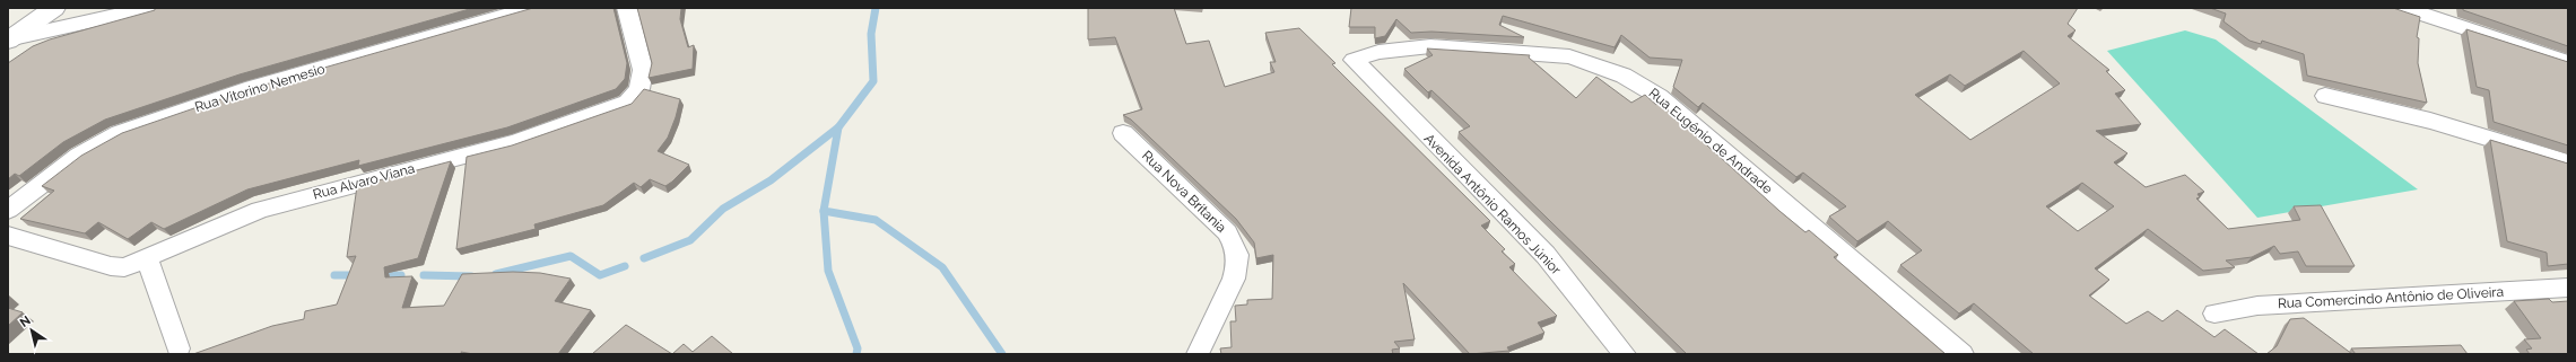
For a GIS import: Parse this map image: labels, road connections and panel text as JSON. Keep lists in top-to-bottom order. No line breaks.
{"streets":{"street":["Rua Vitorino Nemesio","Rua Eugênio de Andrade","Rua Alvaro Viana","Rua Nova Britania","Avenida Antônio Ramos Júnior","Rua Comercindo Antônio de Oliveira"]},"crossings":[["Rua Eugênio de Andrade","Avenida Antônio Ramos Júnior"]],"north":"top left"}
